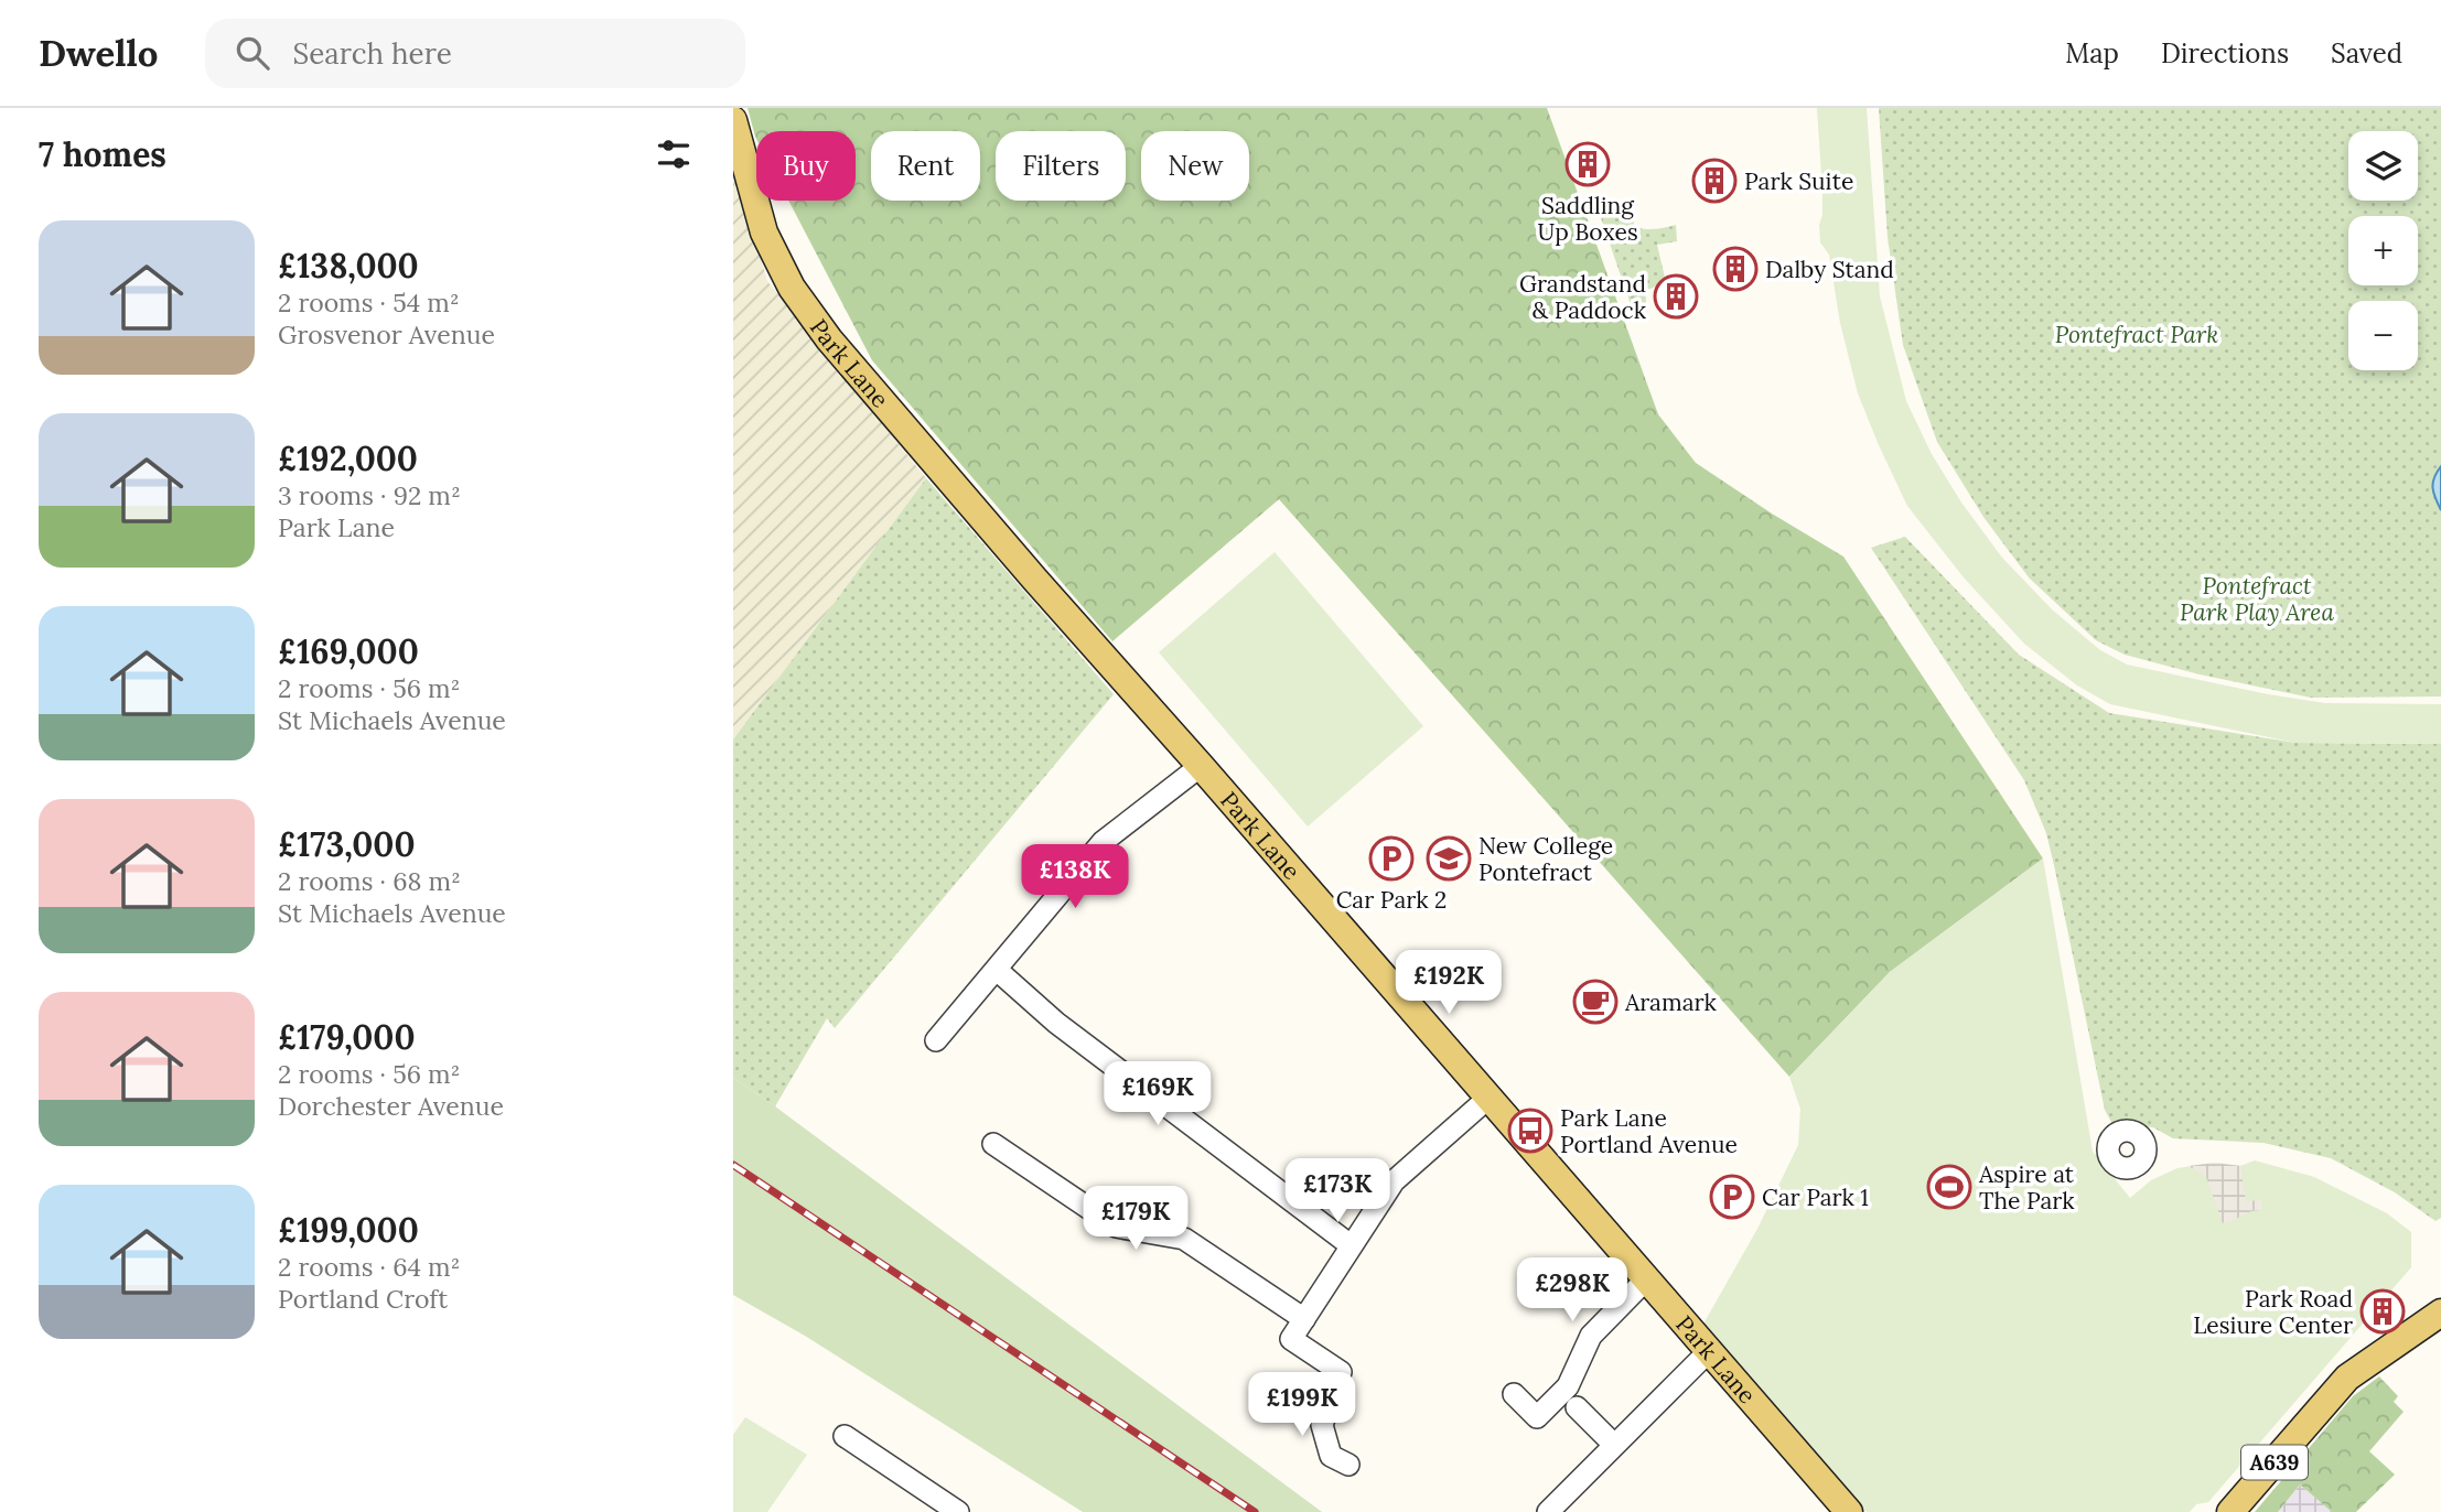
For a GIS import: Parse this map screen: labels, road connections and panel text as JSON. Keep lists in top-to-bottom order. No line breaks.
{"streets":{"main road":["Park Lane","A639"]},"parks":["Pontefract Park","Pontefract Park Play Area"],"places":{"building":["Saddling Up Boxes","Park Suite","Dalby Stand","Grandstand & Paddock","Park Road Lesiure Center"],"parking":["Car Park 2","Car Park 1"],"school or university":["New College Pontefract"],"cafe":["Aramark"],"bus stop":["Park Lane Portland Avenue"],"sports":["Aspire at The Park"]},"page":{"header":"Dwello","search":"Search here","nav":["Map","Directions","Saved"],"heading":"7 homes","map_buttons":["+","−"],"chip":["Buy","Rent","Filters","New"],"list":[{"name":"£138,000","note":"2 rooms · 54 m² · Grosvenor Avenue"},{"name":"£192,000","note":"3 rooms · 92 m² · Park Lane"},{"name":"£169,000","note":"2 rooms · 56 m² · St Michaels Avenue"},{"name":"£173,000","note":"2 rooms · 68 m² · St Michaels Avenue"},{"name":"£179,000","note":"2 rooms · 56 m² · Dorchester Avenue"},{"name":"£199,000","note":"2 rooms · 64 m² · Portland Croft"}],"price":["£138K","£192K","£169K","£173K","£179K","£298K","£199K"]}}
